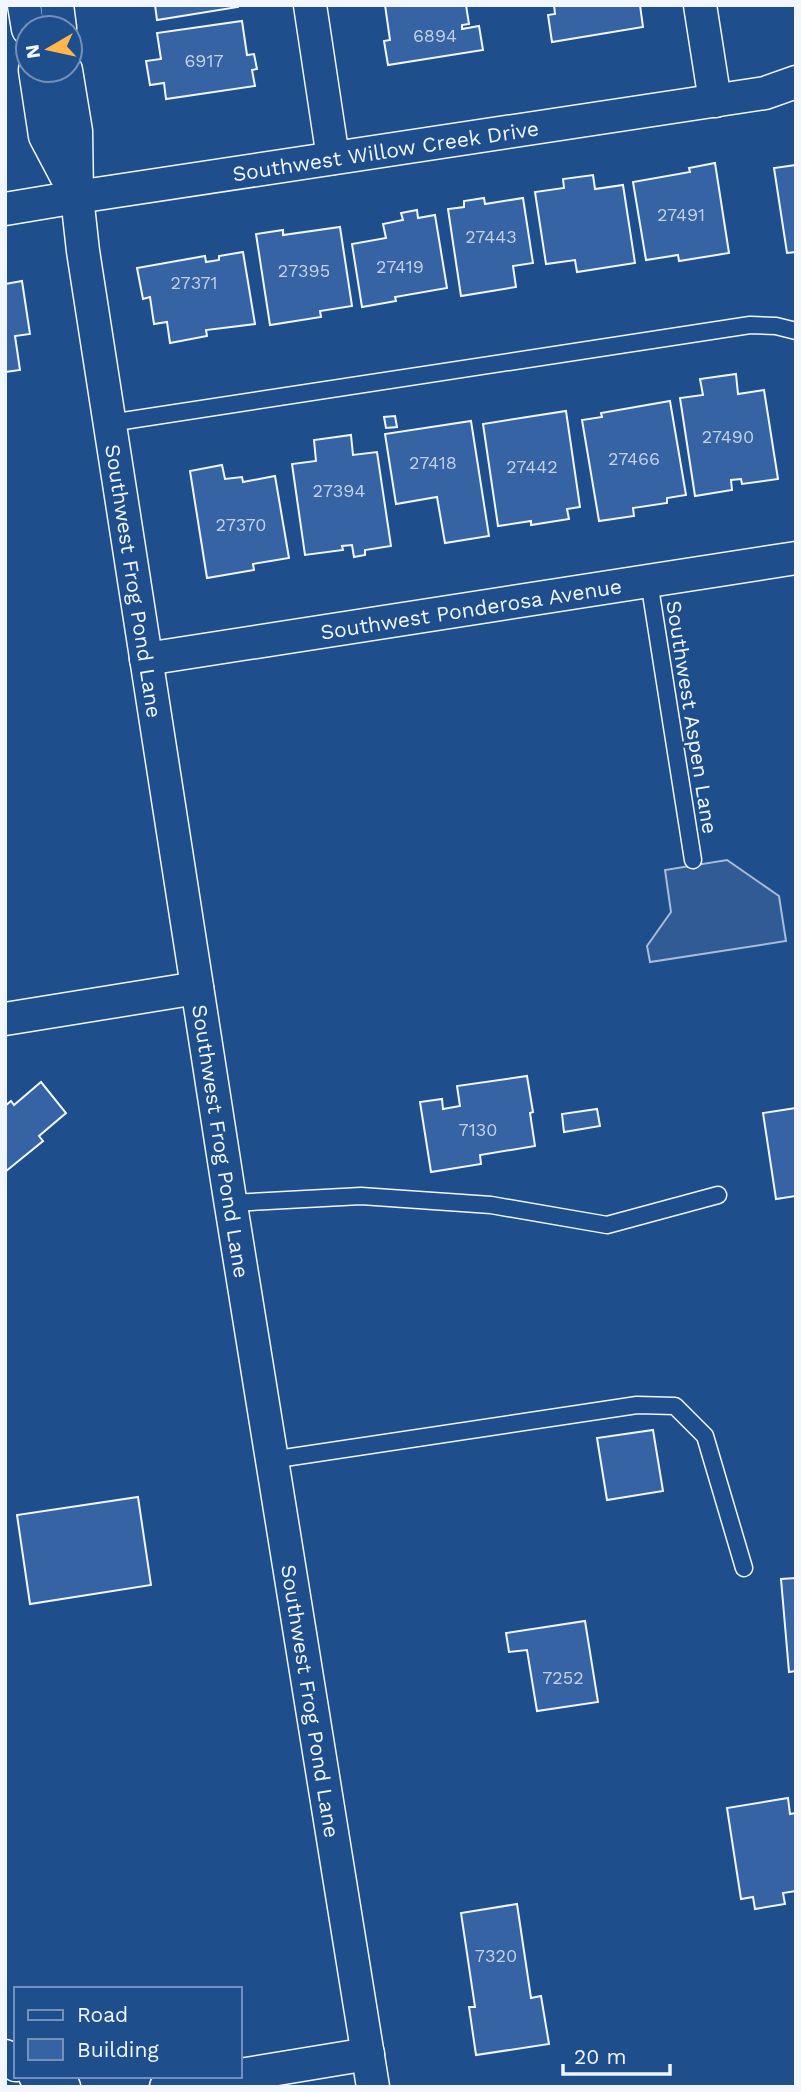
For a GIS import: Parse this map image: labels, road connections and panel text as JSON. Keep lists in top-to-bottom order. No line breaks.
{"streets":{"street":["Southwest Willow Creek Drive","Southwest Frog Pond Lane","Southwest Ponderosa Avenue"],"lane":["Southwest Aspen Lane"]},"crossings":[["Southwest Willow Creek Drive","Southwest Frog Pond Lane"],["Southwest Frog Pond Lane","Southwest Ponderosa Avenue"],["Southwest Ponderosa Avenue","Southwest Aspen Lane"]],"house_numbers":["6894","6917","27491","27443","27419","27395","27371","27490","27466","27418","27442","27394","27370","7130","7252","7320"],"legend":["Road","Building"],"scale_bar":"20 m","north":"left"}
